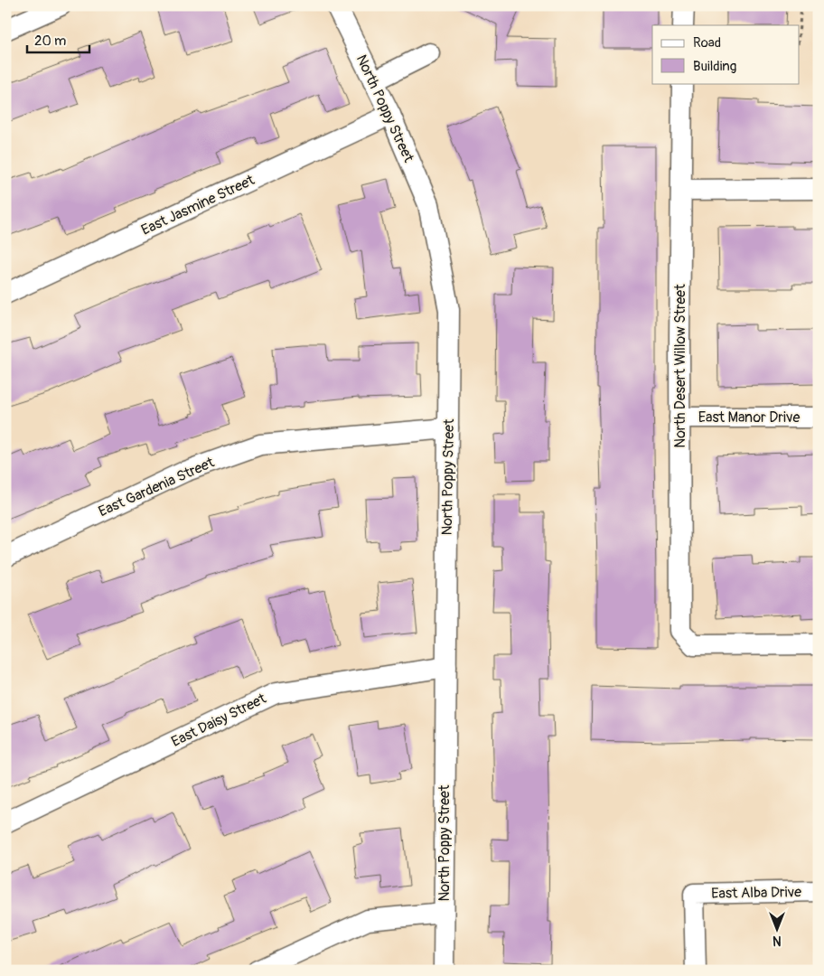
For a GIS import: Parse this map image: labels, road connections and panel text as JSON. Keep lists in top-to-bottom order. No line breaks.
{"streets":{"street":["North Poppy Street","East Jasmine Street","North Desert Willow Street","East Manor Drive","East Gardenia Street","East Daisy Street","East Alba Drive"]},"crossings":[["North Poppy Street","East Jasmine Street"],["North Poppy Street","East Gardenia Street"],["North Poppy Street","East Daisy Street"],["North Desert Willow Street","East Manor Drive"]],"legend":["Road","Building"],"scale_bar":"20 m","north":"bottom"}
